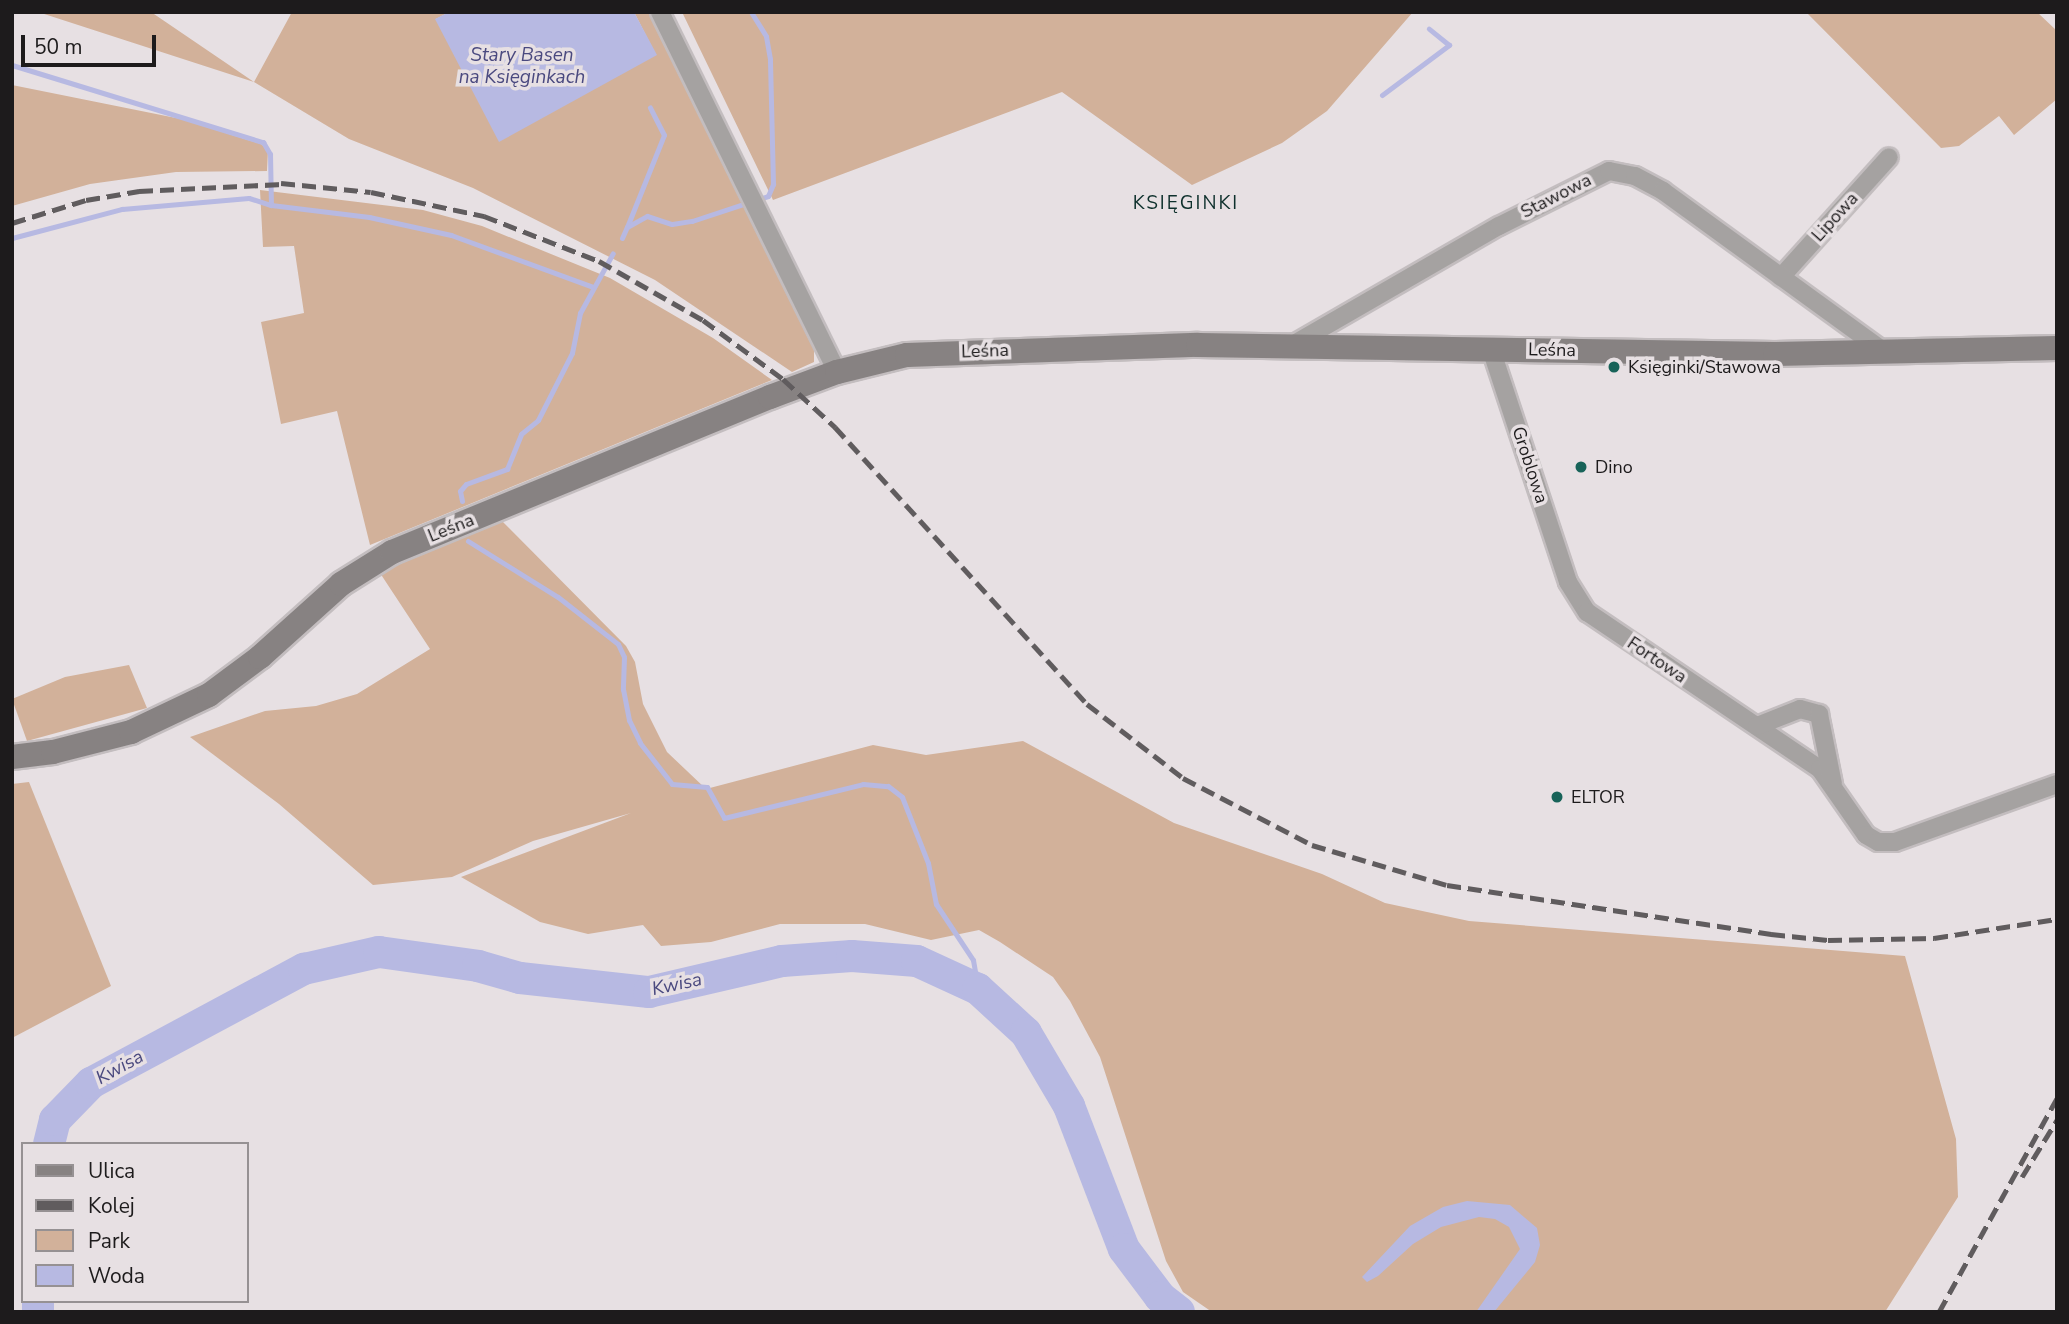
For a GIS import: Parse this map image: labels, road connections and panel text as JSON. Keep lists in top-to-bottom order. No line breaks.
{"streets":{"main road":["Leśna"],"street":["Stawowa","Lipowa","Groblowa","Fortowa"]},"crossings":[["Stawowa","Lipowa"],["Stawowa","Leśna"],["Leśna","Groblowa"],["Groblowa","Fortowa"]],"districts":["KSIĘGINKI"],"water":["Stary Basen na Księginkach","Kwisa"],"places":["Księginki/Stawowa","Dino","ELTOR"],"legend":["Ulica","Kolej","Park","Woda"],"scale_bar":"50 m"}
